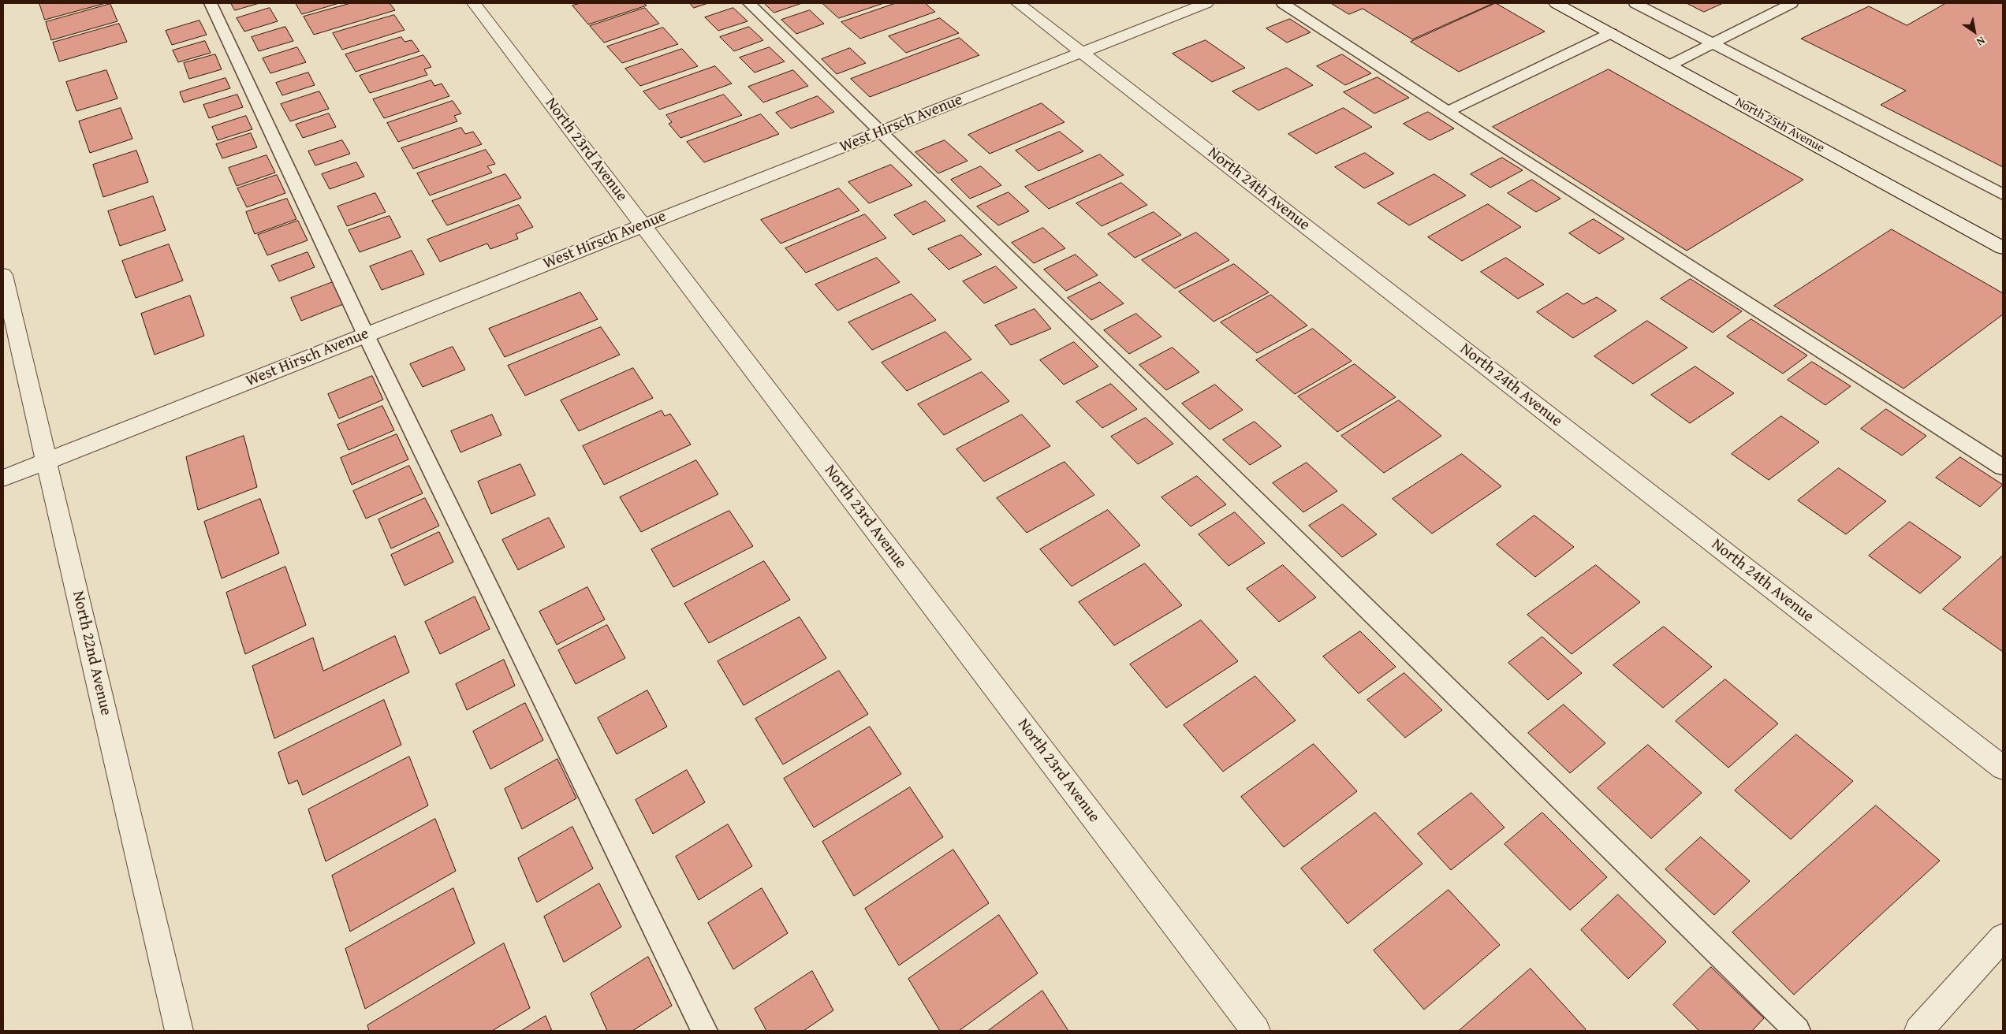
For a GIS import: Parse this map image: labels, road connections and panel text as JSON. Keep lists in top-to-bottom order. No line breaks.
{"streets":{"street":["West Hirsch Avenue","North 25th Avenue","North 23rd Avenue","North 24th Avenue","North 22nd Avenue"]},"crossings":[["West Hirsch Avenue","North 23rd Avenue"],["West Hirsch Avenue","North 24th Avenue"],["West Hirsch Avenue","North 22nd Avenue"]],"north":"bottom right"}
